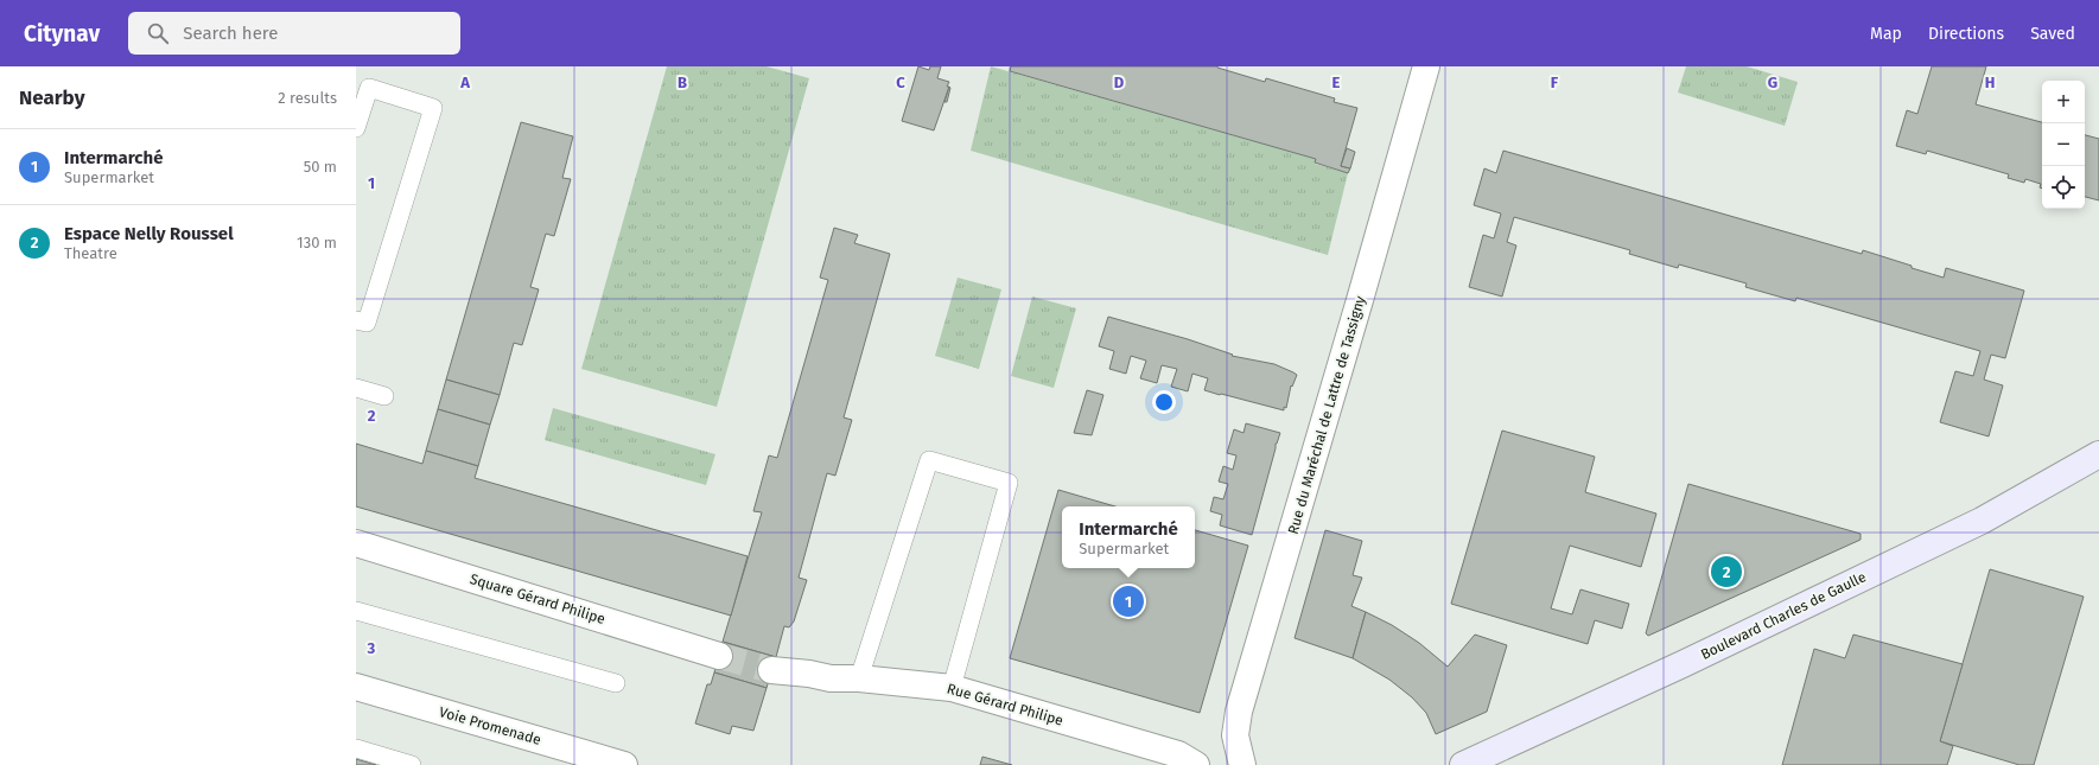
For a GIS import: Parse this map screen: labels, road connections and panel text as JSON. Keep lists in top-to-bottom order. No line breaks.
{"streets":{"main road":["Boulevard Charles de Gaulle"],"street":["Rue du Maréchal de Lattre de Tassigny","Square Gérard Philipe","Rue Gérard Philipe","Voie Promenade"]},"page":{"header":"Citynav","search":"Search here","nav":["Map","Directions","Saved"],"heading":["Nearby","2 results"],"map_buttons":["+","−"],"list":[{"mark":"1","name":"Intermarché","note":"Supermarket","value":"50 m"},{"mark":"2","name":"Espace Nelly Roussel","note":"Theatre","value":"130 m"}],"popup":["Intermarché","Supermarket"],"pins":["2","1"]},"grid":{"columns":["A","B","C","D","E","F","G","H"],"rows":["1","2","3"]}}
